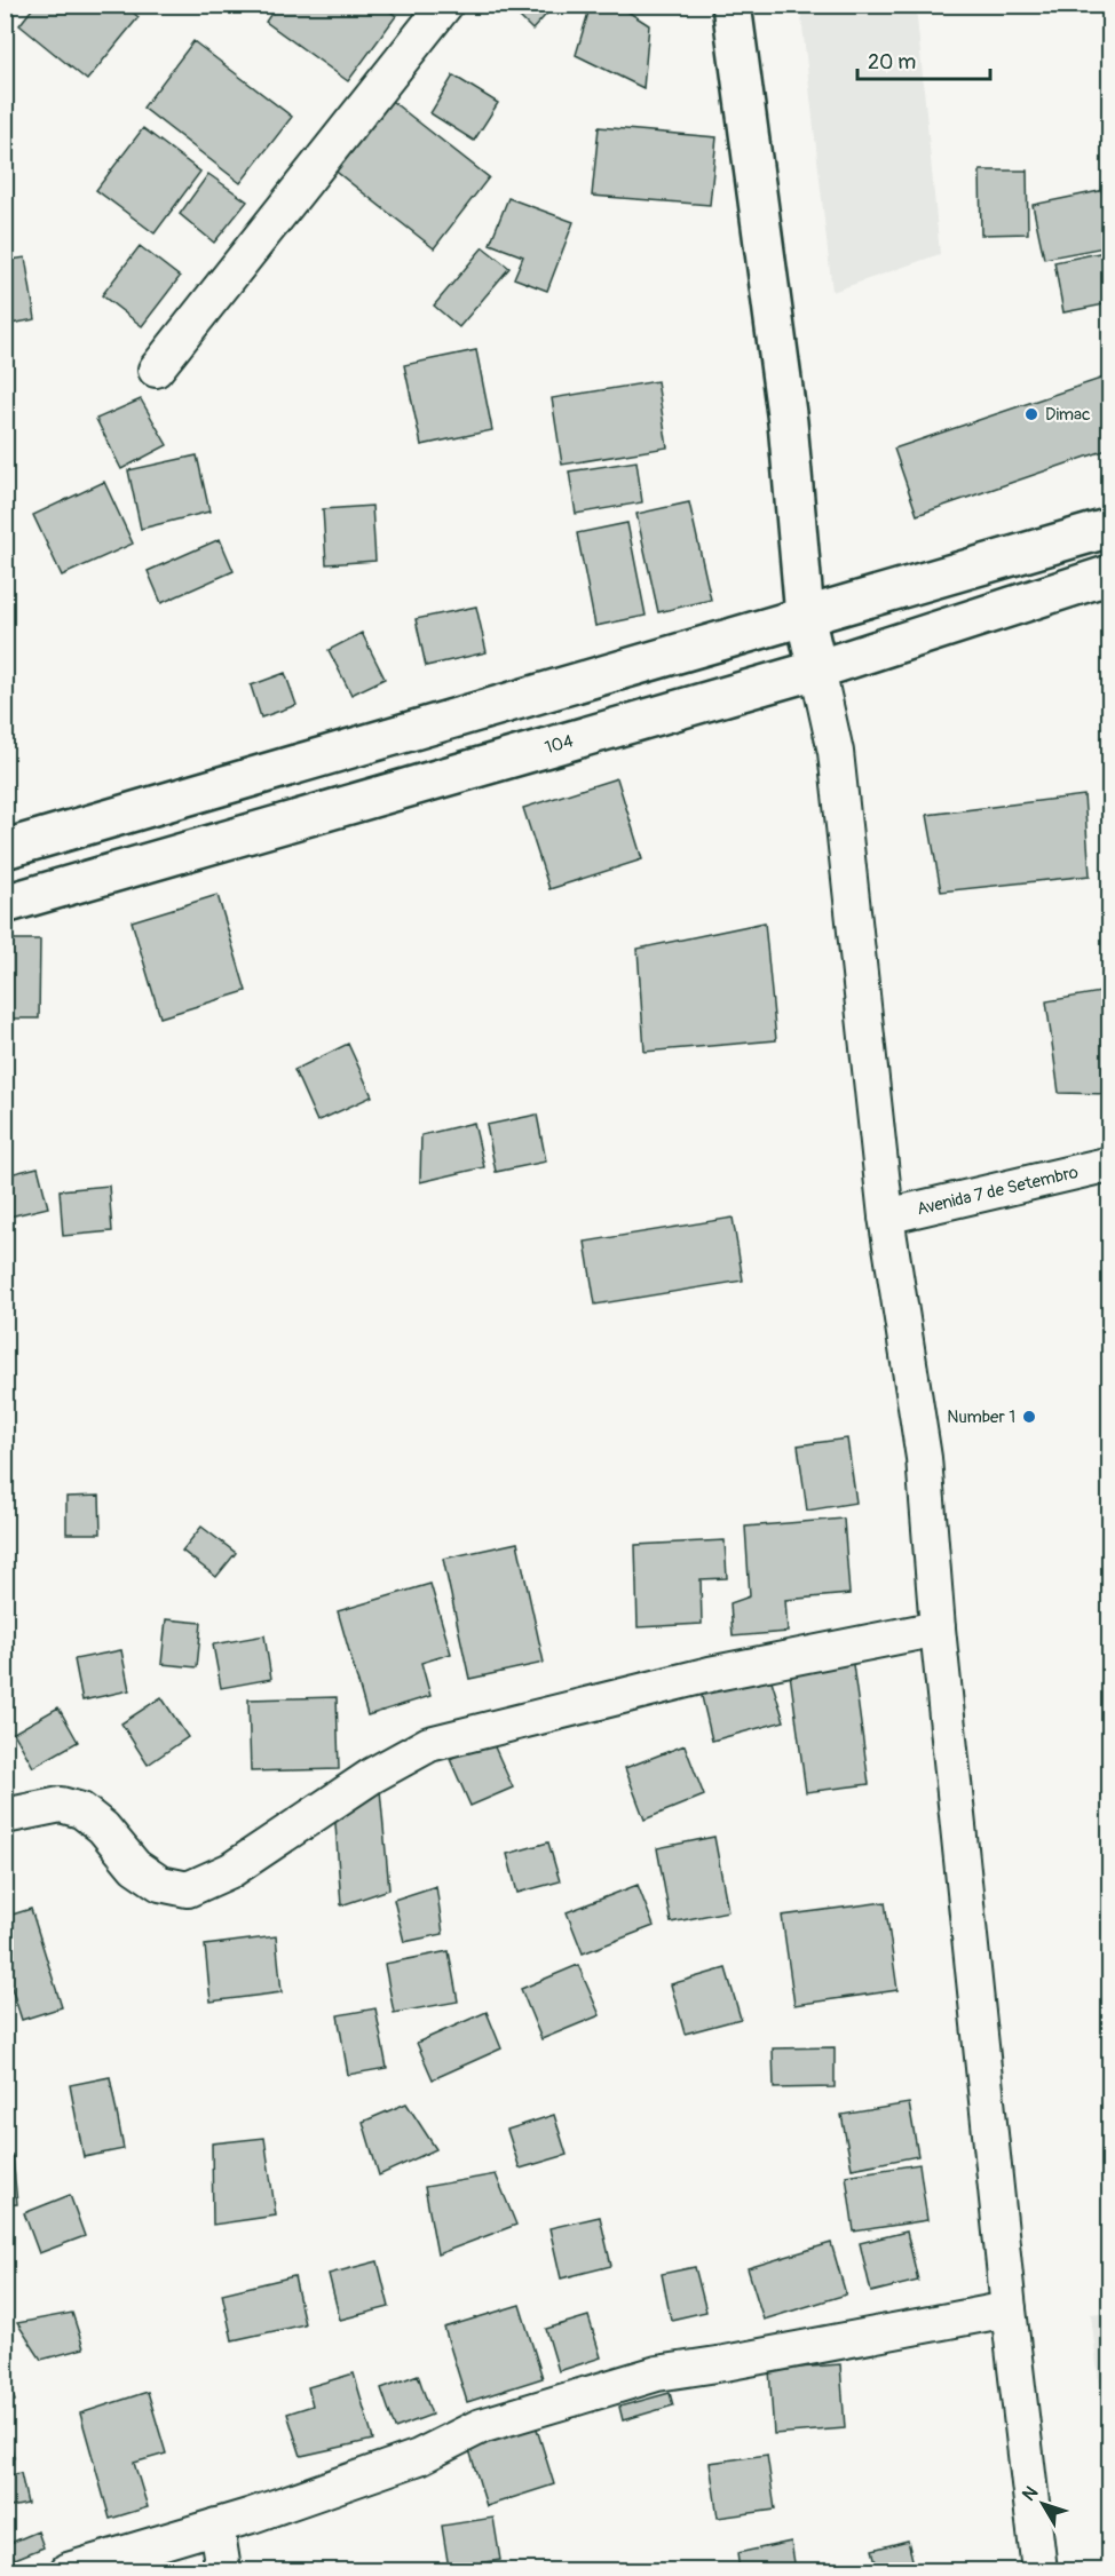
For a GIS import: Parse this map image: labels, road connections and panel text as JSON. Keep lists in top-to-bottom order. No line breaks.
{"streets":{"street":["104","Avenida 7 de Setembro"]},"places":["Dimac","Number 1"],"scale_bar":"20 m","north":"top left"}
